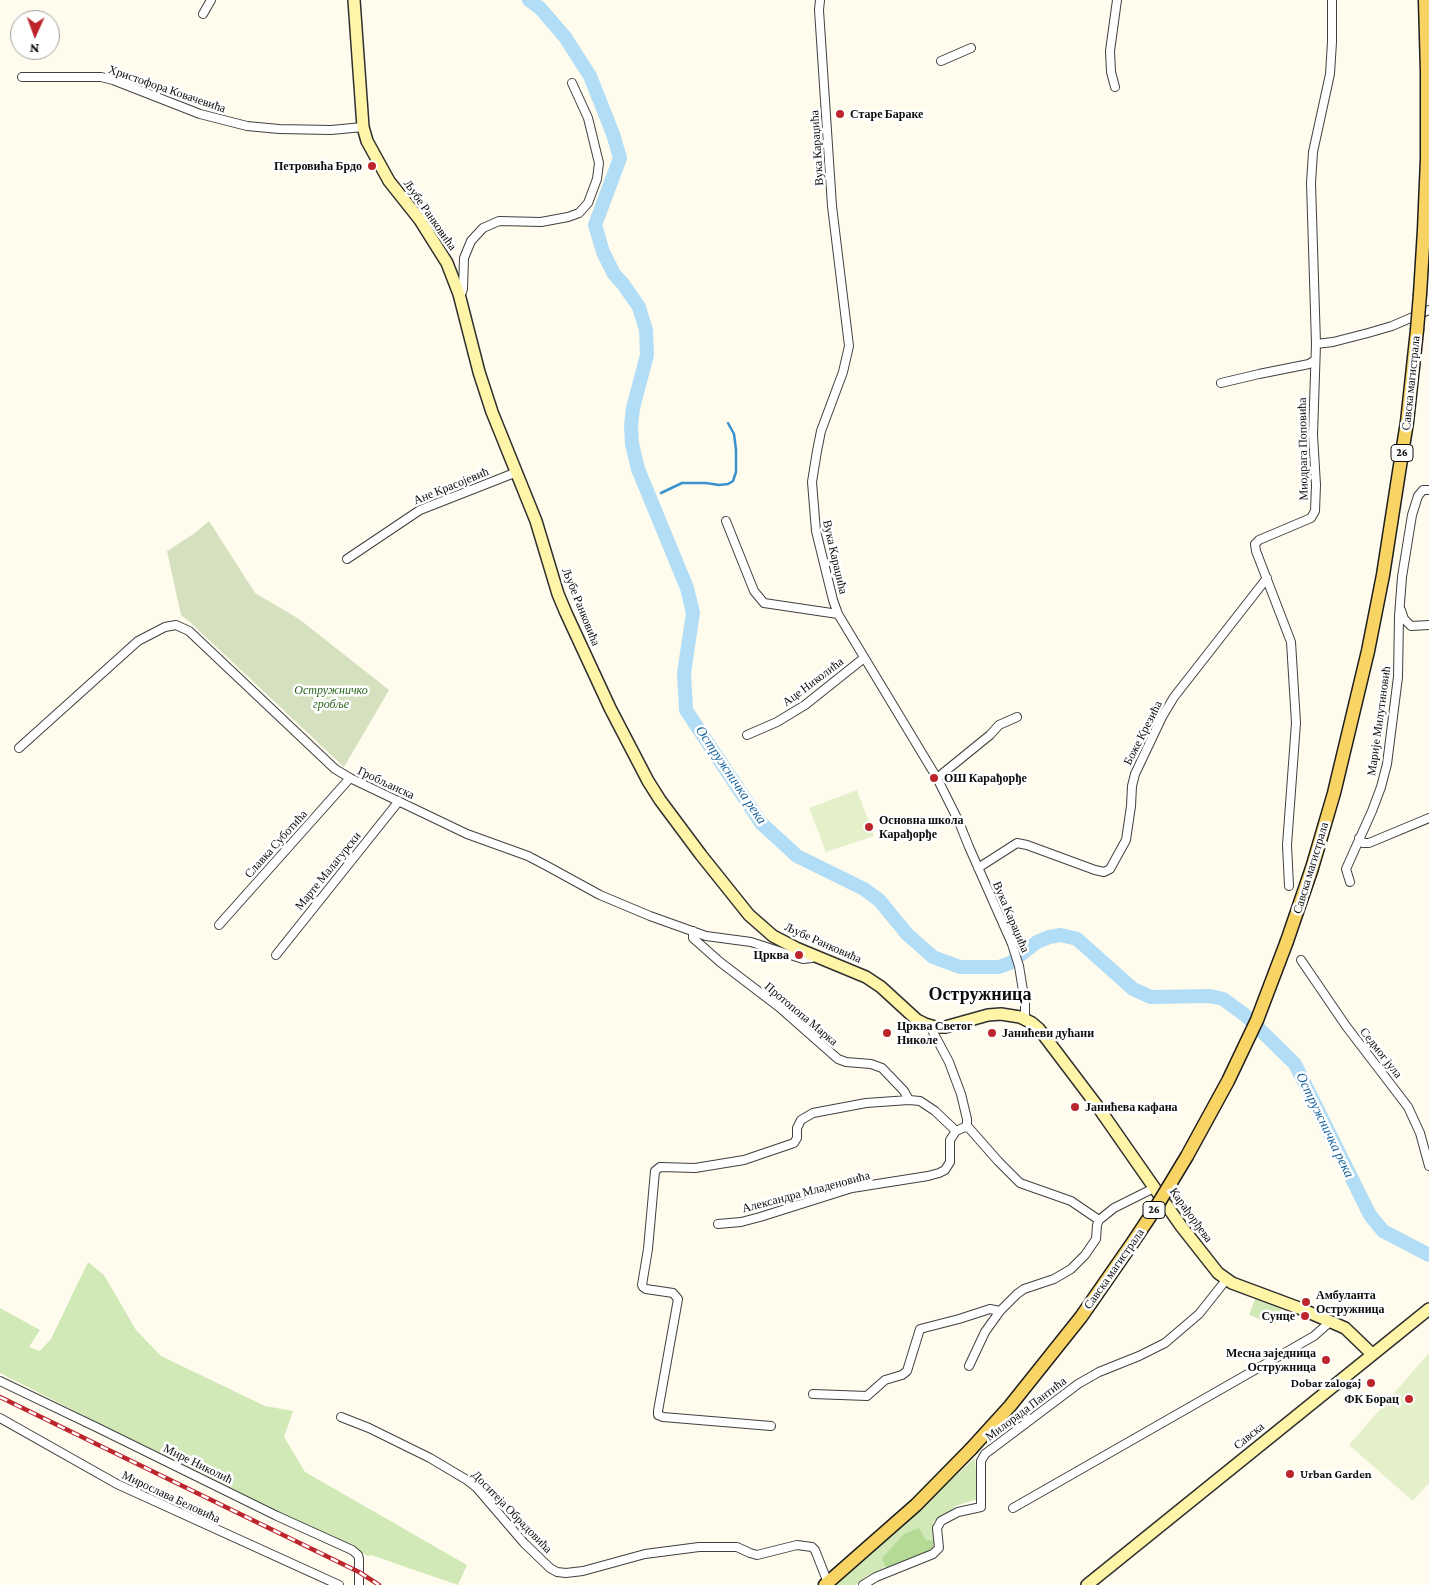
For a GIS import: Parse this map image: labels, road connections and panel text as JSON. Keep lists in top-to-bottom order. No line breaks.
{"streets":{"main road":["Савска магистрала","26"],"street":["Христофора Ковачевића","Вука Караџића","Љубе Ранковића","Миодрага Поповића","Ане Красојевић","Аце Николића","Марије Милутиновић","Боже Крезића","Гробљанска","Славка Суботића","Марте Малагурски","Протопопа Марка","Седмог јула","Александра Младеновића","Карађорђева","Милорада Пантића","Савска","Мире Николић","Мирослава Беловића","Доситеја Обрадовића"]},"crossings":[["Христофора Ковачевића","Љубе Ранковића"],["Вука Караџића","Аце Николића"],["Вука Караџића","Боже Крезића"],["Вука Караџића","Карађорђева"],["Љубе Ранковића","Ане Красојевић"],["Љубе Ранковића","Гробљанска"],["Савска магистрала","Доситеја Обрадовића"],["Миодрага Поповића","Боже Крезића"],["Гробљанска","Славка Суботића"],["Гробљанска","Марте Малагурски"],["Гробљанска","Протопопа Марка"],["Карађорђева","Милорада Пантића"],["Карађорђева","Савска"]],"districts":["Остружница"],"water":["Остружничка река"],"parks":["Остружничко гробље"],"places":["Старе Бараке","Петровића Брдо","ОШ Карађорђе","Основна школа Карађорђе","Црква","Црква Светог Николе","Јанићеви дућани","Јанићева кафана","Амбуланта Остружница","Сунце","Месна заједница Остружница","Dobar zalogaj","ФК Борац","Urban Garden"],"north":"bottom"}
